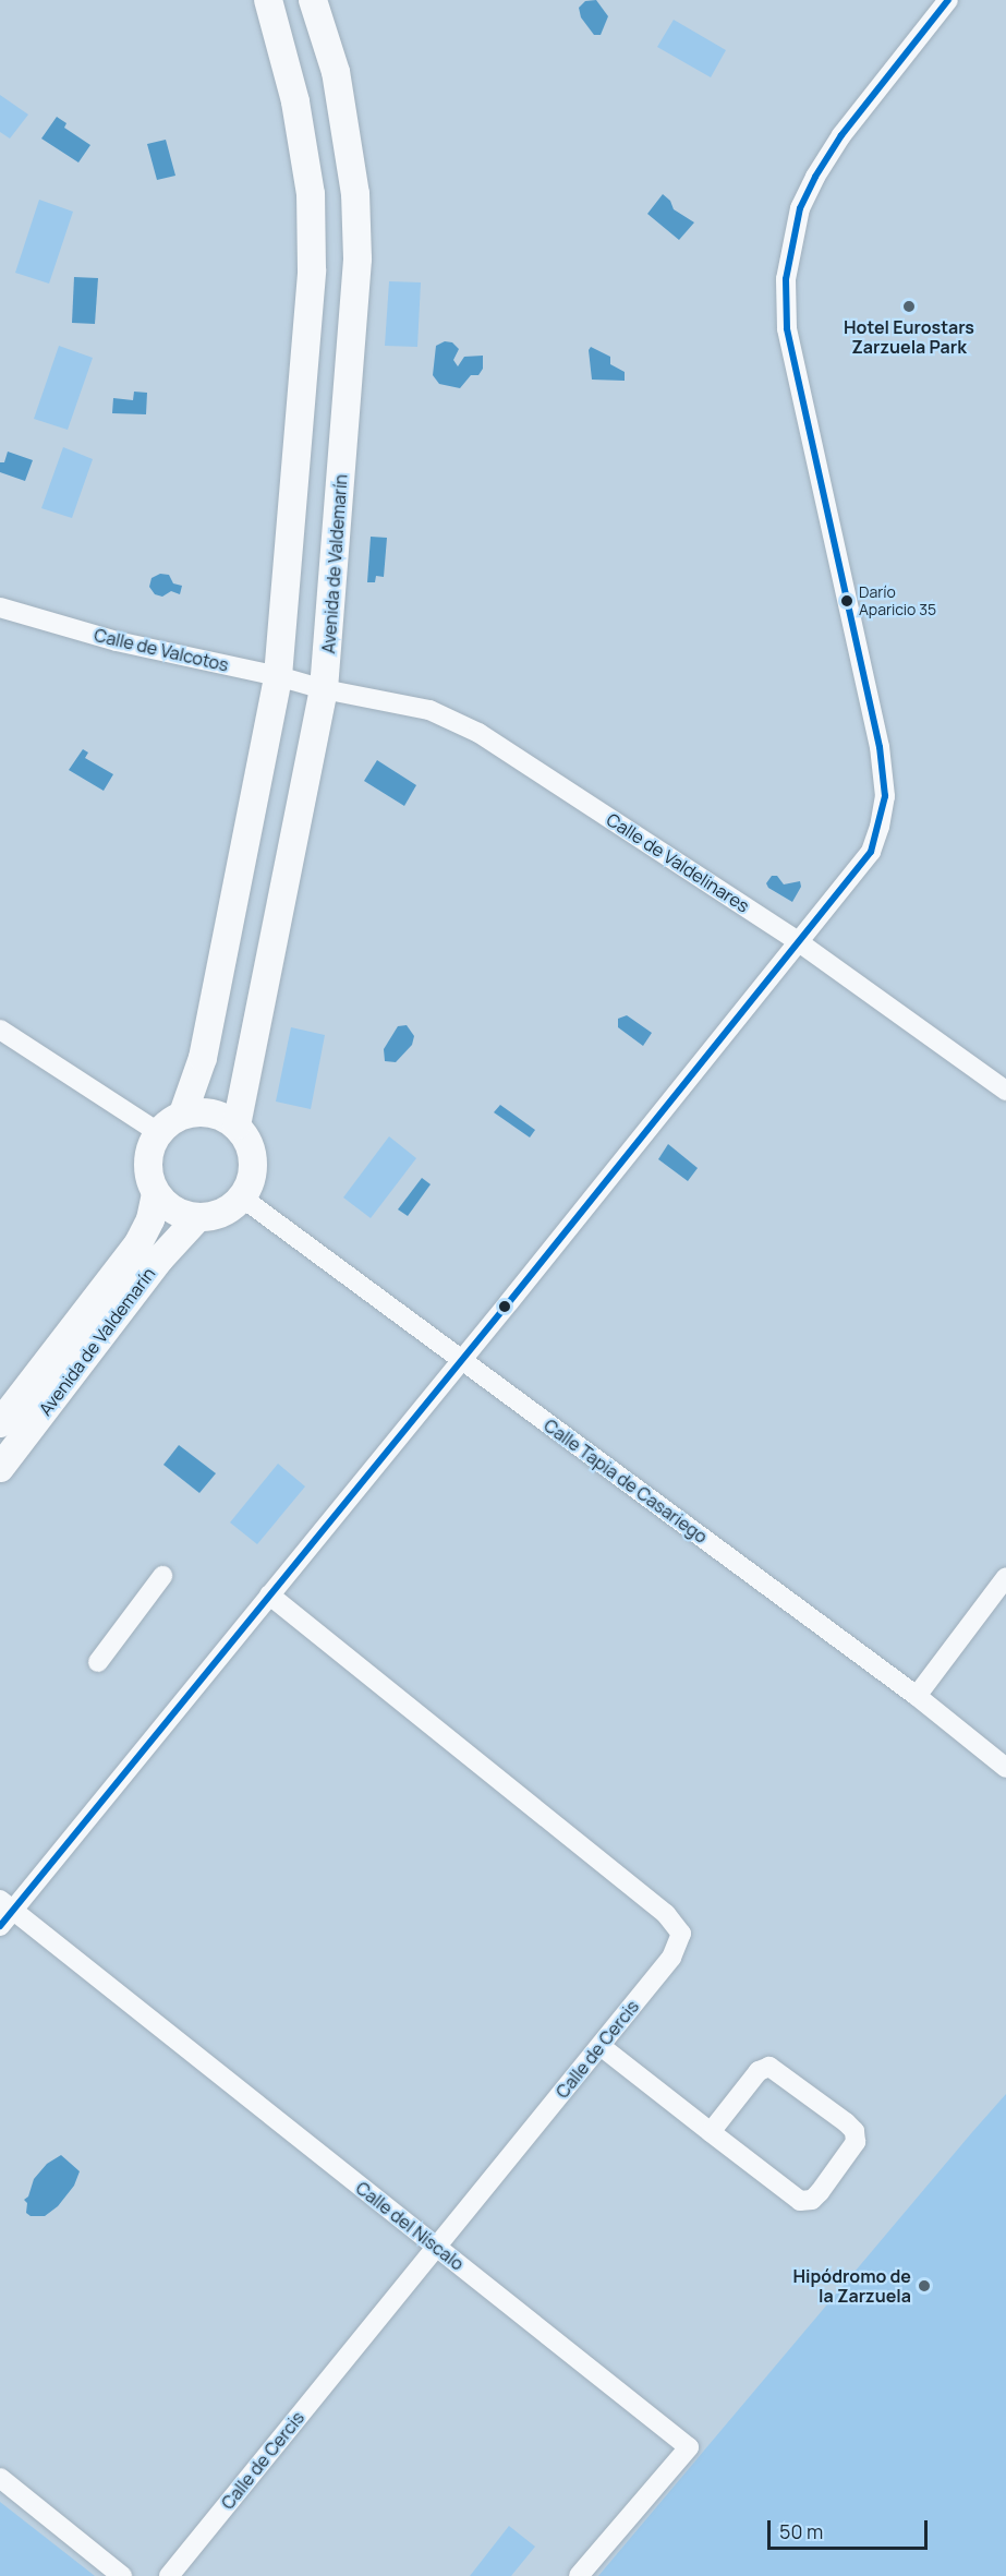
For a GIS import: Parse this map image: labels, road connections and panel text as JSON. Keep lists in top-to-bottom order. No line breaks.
{"streets":{"street":["Avenida de Valdemarín","Calle de Valcotos","Calle de Valdelinares","Calle Tapia de Casariego","Calle de Cercis","Calle del Níscalo"]},"crossings":[["Avenida de Valdemarín","Calle de Valcotos"],["Avenida de Valdemarín","Calle de Valdelinares"],["Avenida de Valdemarín","Calle Tapia de Casariego"],["Calle de Valcotos","Calle de Valdelinares"],["Calle de Cercis","Calle del Níscalo"]],"places":["Hotel Eurostars Zarzuela Park","Darío Aparicio 35","Hipódromo de la Zarzuela"],"scale_bar":"50 m"}
